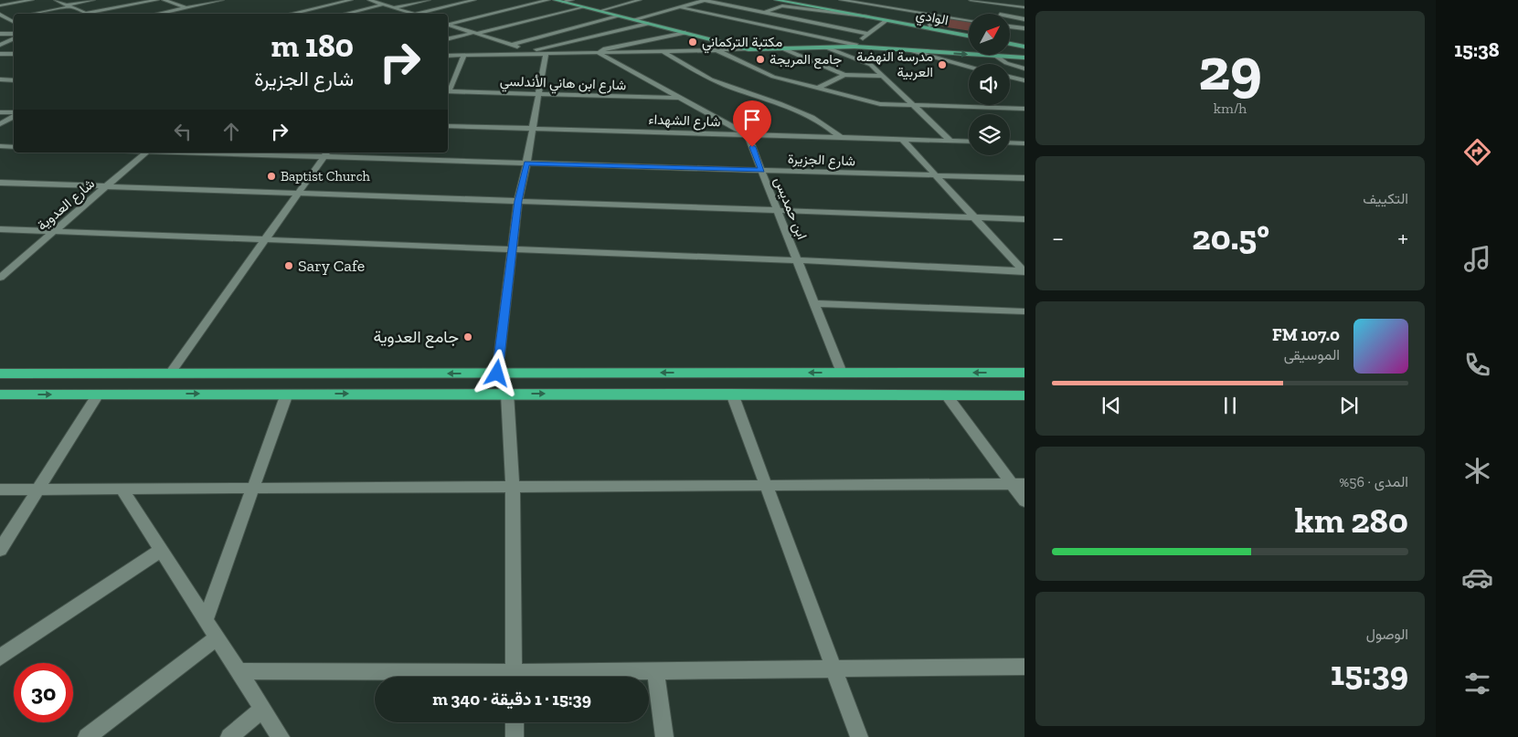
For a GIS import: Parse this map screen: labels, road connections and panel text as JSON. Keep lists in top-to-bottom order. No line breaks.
{"streets":{"main road":["الوادي"],"street":["شارع ابن هاني الأندلسي","شارع الشهداء","شارع الجزيرة","شارع العدوية","ابن حمديس"]},"crossings":[["شارع الشهداء","ابن حمديس"],["شارع الجزيرة","ابن حمديس"]],"places":["مكتبة التركماني","جامع المريجة","مدرسة النهضة العربية","Baptist Church","Sary Cafe","جامع العدوية"],"north":"top right","page":{"tabs":"15:38","tile":[["29","km/h"],"التكييف",["المدى · 56%","280 km"],["الوصول","15:39"]],"turn":["180 m","شارع الجزيرة"],"heat":["−","20.5°","+"],"song":["107.0 FM","الموسيقى"],"limit":"30","trip":"15:39 · 1 دقيقة · 340 m"}}
